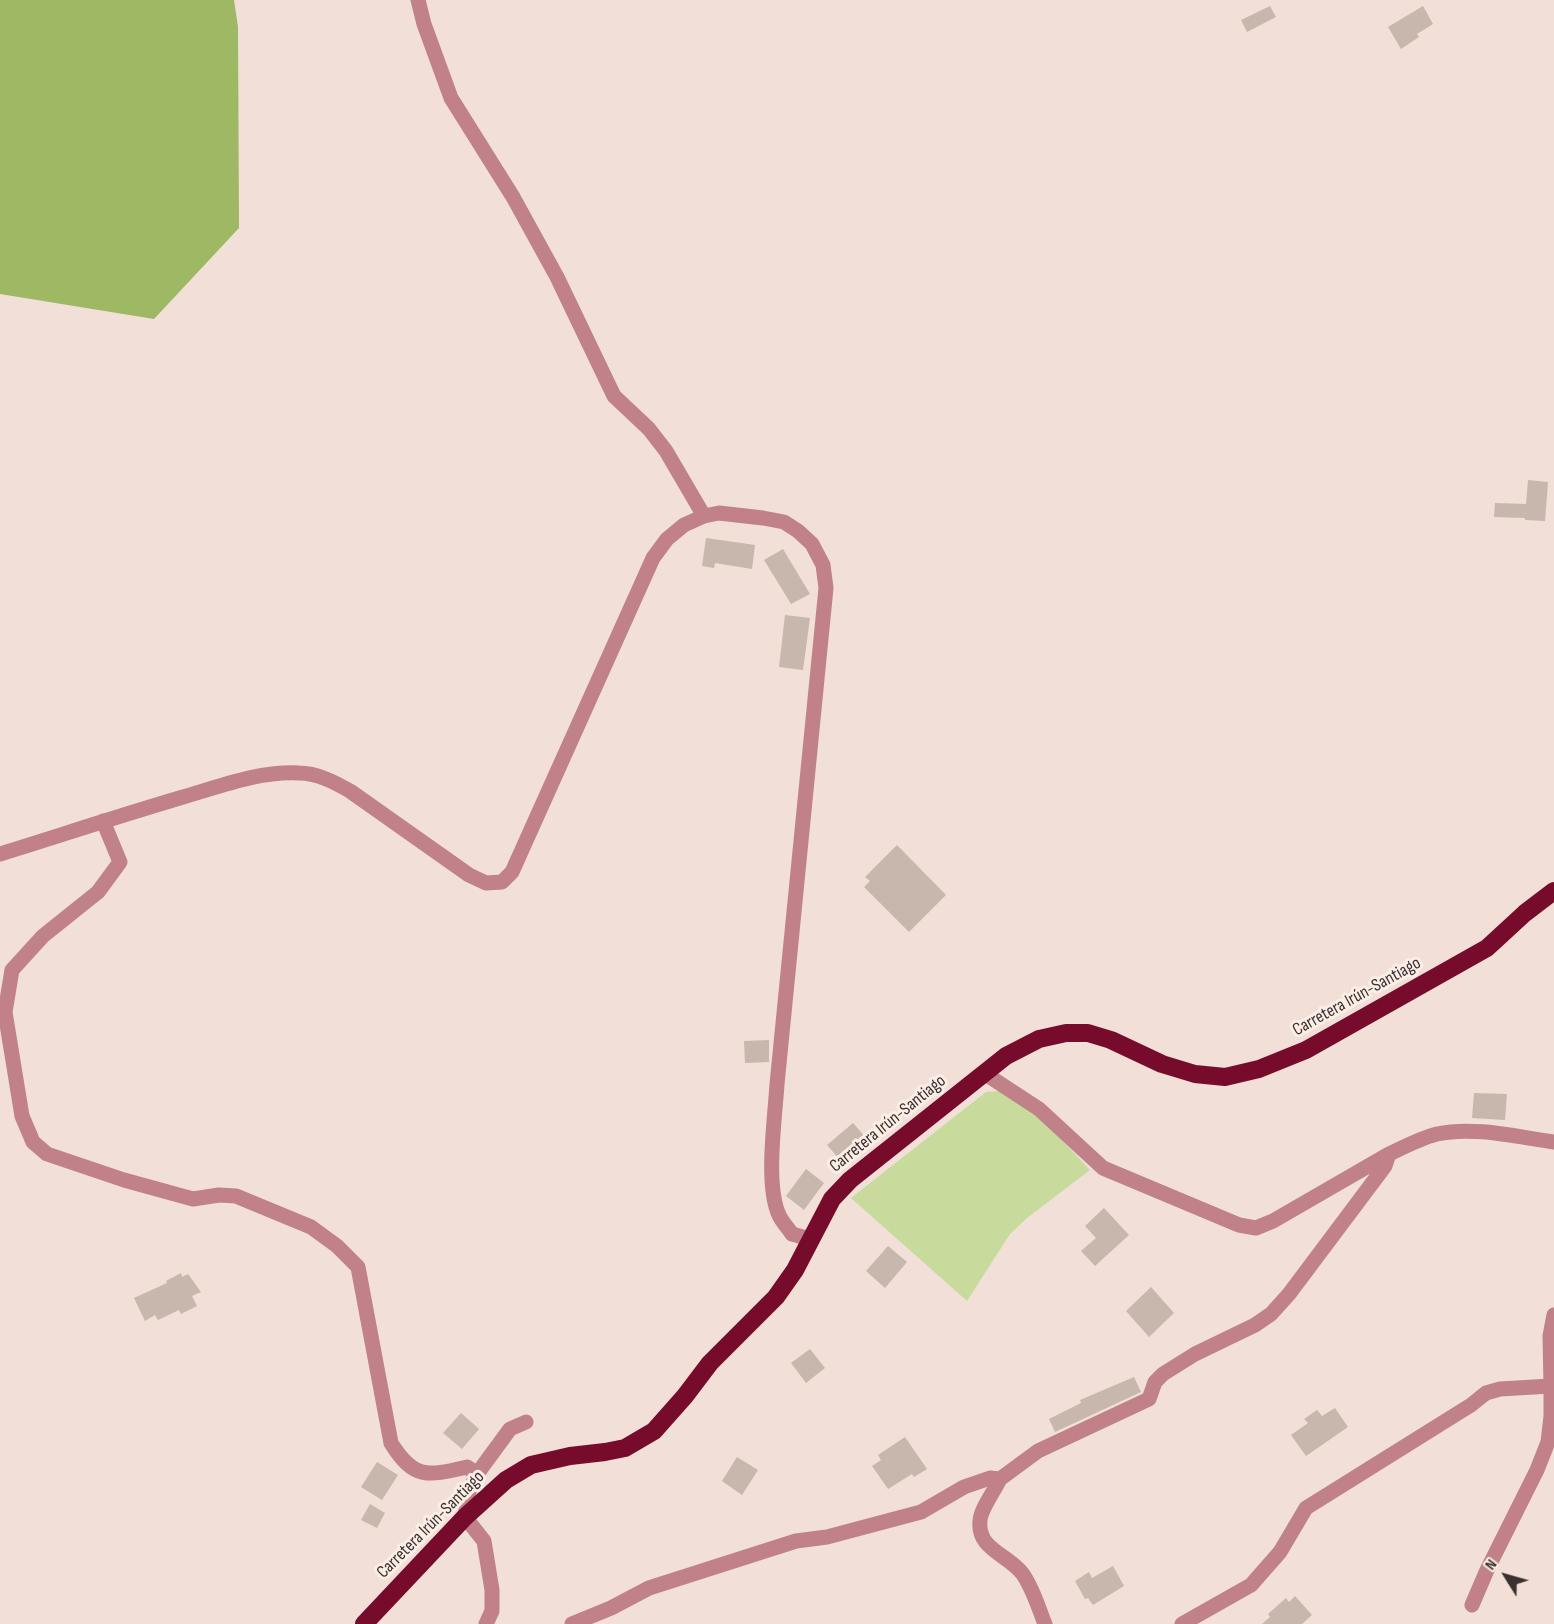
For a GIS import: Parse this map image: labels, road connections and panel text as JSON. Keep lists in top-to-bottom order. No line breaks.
{"streets":{"highway":["Carretera Irún-Santiago"]},"north":"top left"}
